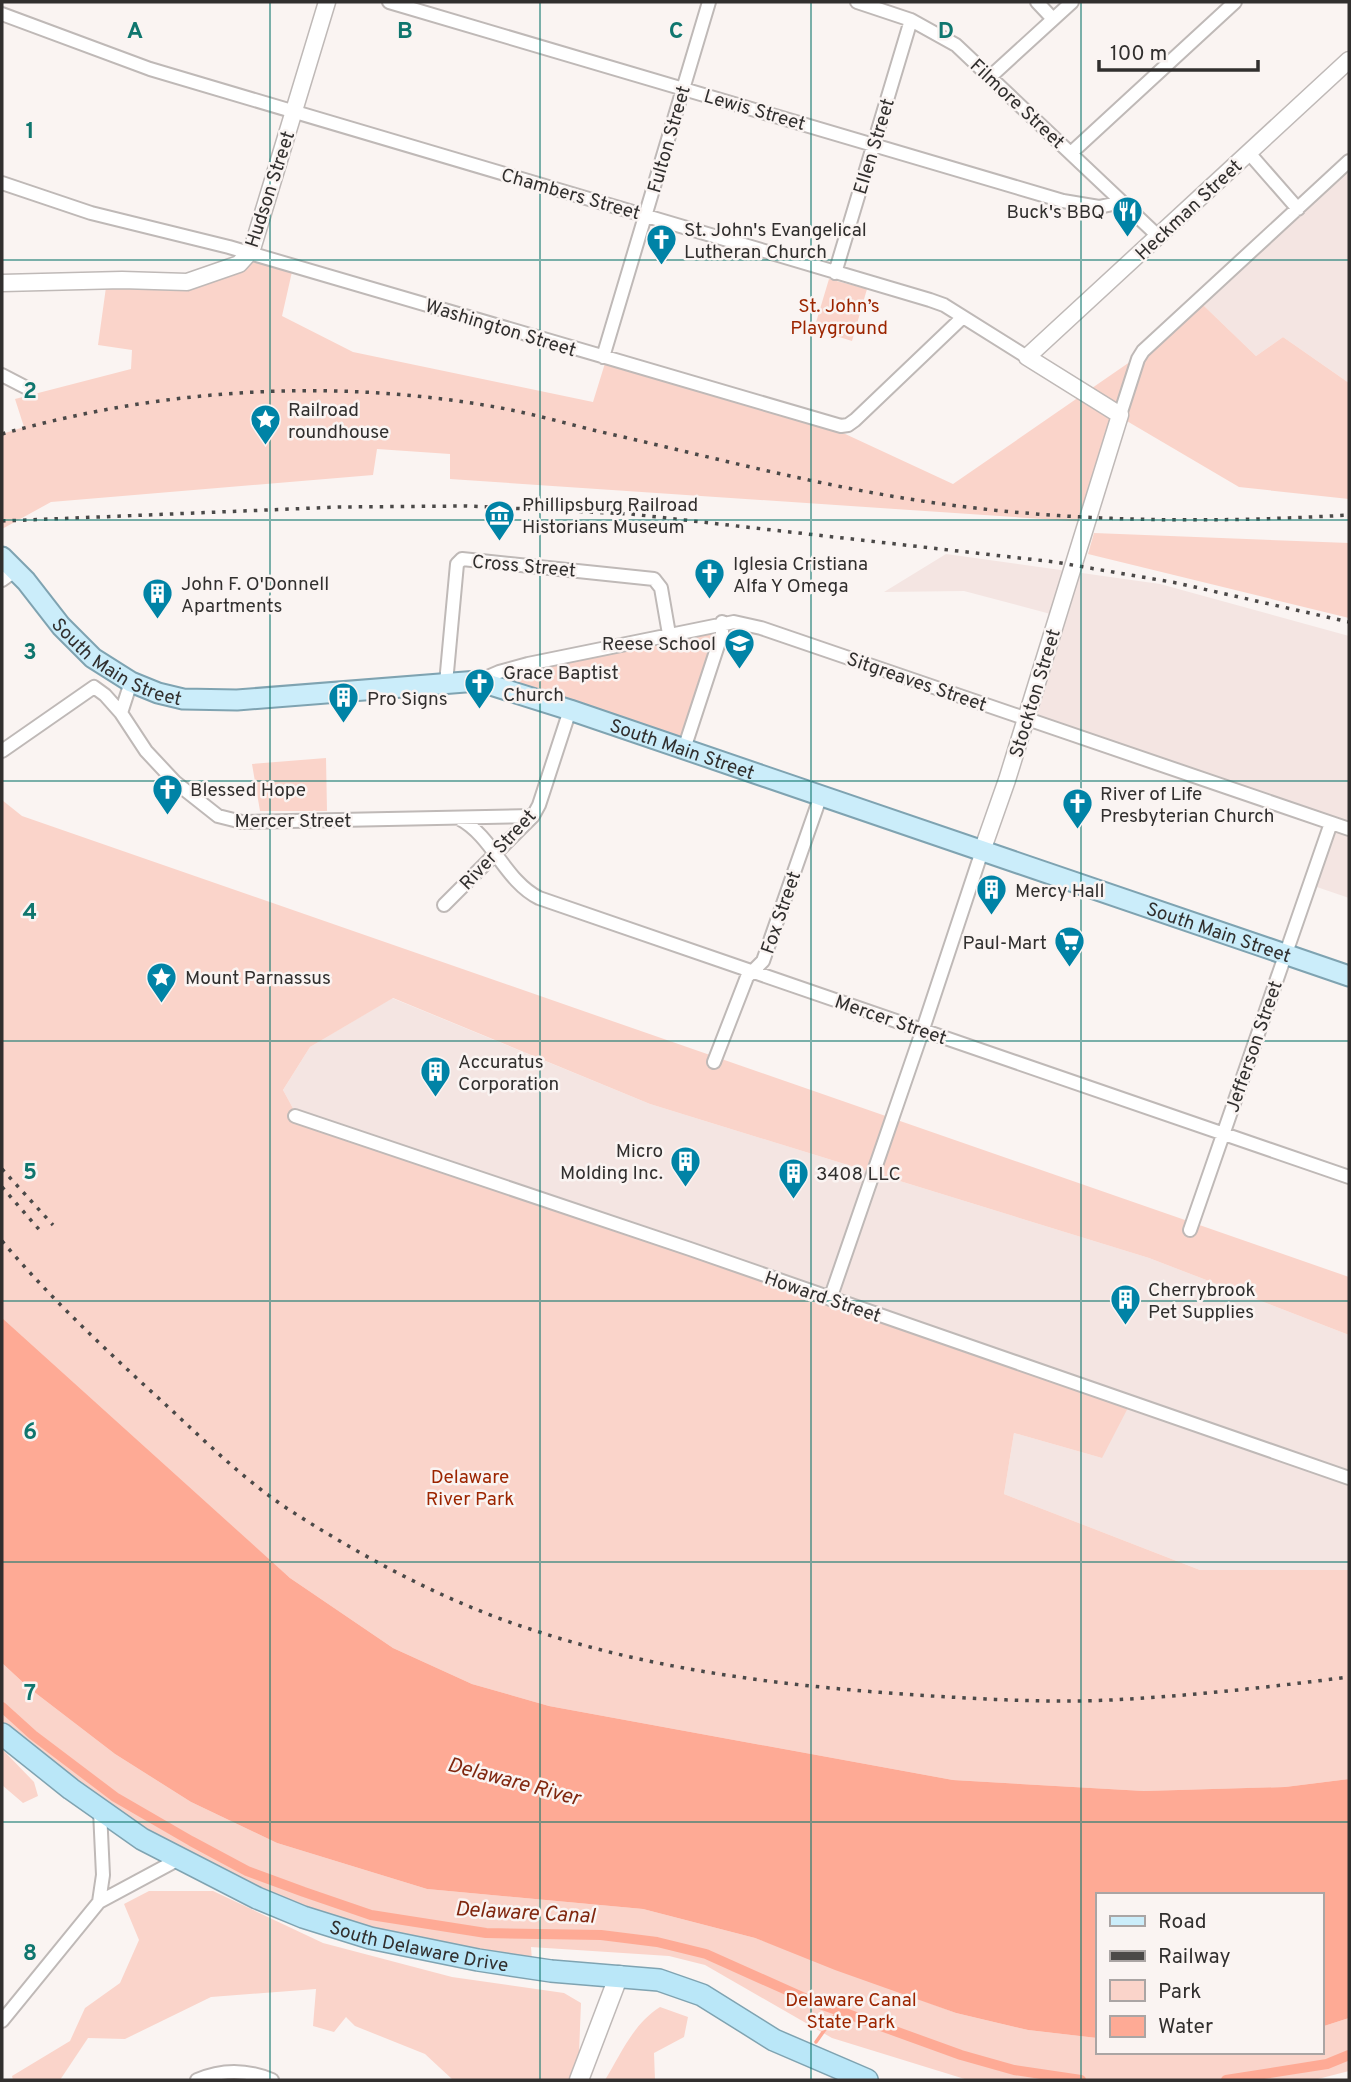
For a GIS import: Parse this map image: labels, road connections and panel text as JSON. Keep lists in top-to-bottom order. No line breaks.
{"streets":{"highway":["South Delaware Drive"],"main road":["South Main Street"],"street":["Filmore Street","Lewis Street","Fulton Street","Ellen Street","Hudson Street","Chambers Street","Heckman Street","Washington Street","Cross Street","Sitgreaves Street","Stockton Street","Mercer Street","River Street","Fox Street","Jefferson Street","Howard Street"]},"crossings":[["Filmore Street","Lewis Street"],["Filmore Street","Ellen Street"],["Filmore Street","Heckman Street"],["Lewis Street","Fulton Street"],["Lewis Street","Ellen Street"],["Fulton Street","Chambers Street"],["Fulton Street","Washington Street"],["Ellen Street","Chambers Street"],["Hudson Street","Chambers Street"],["Hudson Street","Washington Street"],["Chambers Street","Heckman Street"],["Chambers Street","Washington Street"],["Chambers Street","Stockton Street"],["Cross Street","South Main Street"],["Cross Street","Sitgreaves Street"],["South Main Street","Sitgreaves Street"],["South Main Street","Stockton Street"],["South Main Street","River Street"],["South Main Street","Fox Street"],["South Main Street","Jefferson Street"],["Sitgreaves Street","Stockton Street"],["Sitgreaves Street","Jefferson Street"],["Stockton Street","Mercer Street"],["Stockton Street","Howard Street"],["Mercer Street","River Street"],["Mercer Street","Fox Street"],["Mercer Street","Jefferson Street"]],"water":["Delaware River","Delaware Canal"],"parks":["St. John’s Playground","Delaware River Park","Delaware Canal State Park"],"places":{"restaurant":["Buck's BBQ"],"church":["St. John's Evangelical Lutheran Church","Iglesia Cristiana Alfa Y Omega","Grace Baptist Church","Blessed Hope","River of Life Presbyterian Church"],"place":["Railroad roundhouse","Mount Parnassus"],"museum":["Phillipsburg Railroad Historians Museum"],"building":["John F. O'Donnell Apartments","Pro Signs","Mercy Hall","Accuratus Corporation","Micro Molding Inc.","3408 LLC","Cherrybrook Pet Supplies"],"school or university":["Reese School"],"supermarket":["Paul-Mart"]},"legend":["Road","Railway","Park","Water"],"scale_bar":"100 m","grid":{"columns":["A","B","C","D"],"rows":["1","2","3","4","5","6","7","8"]}}
